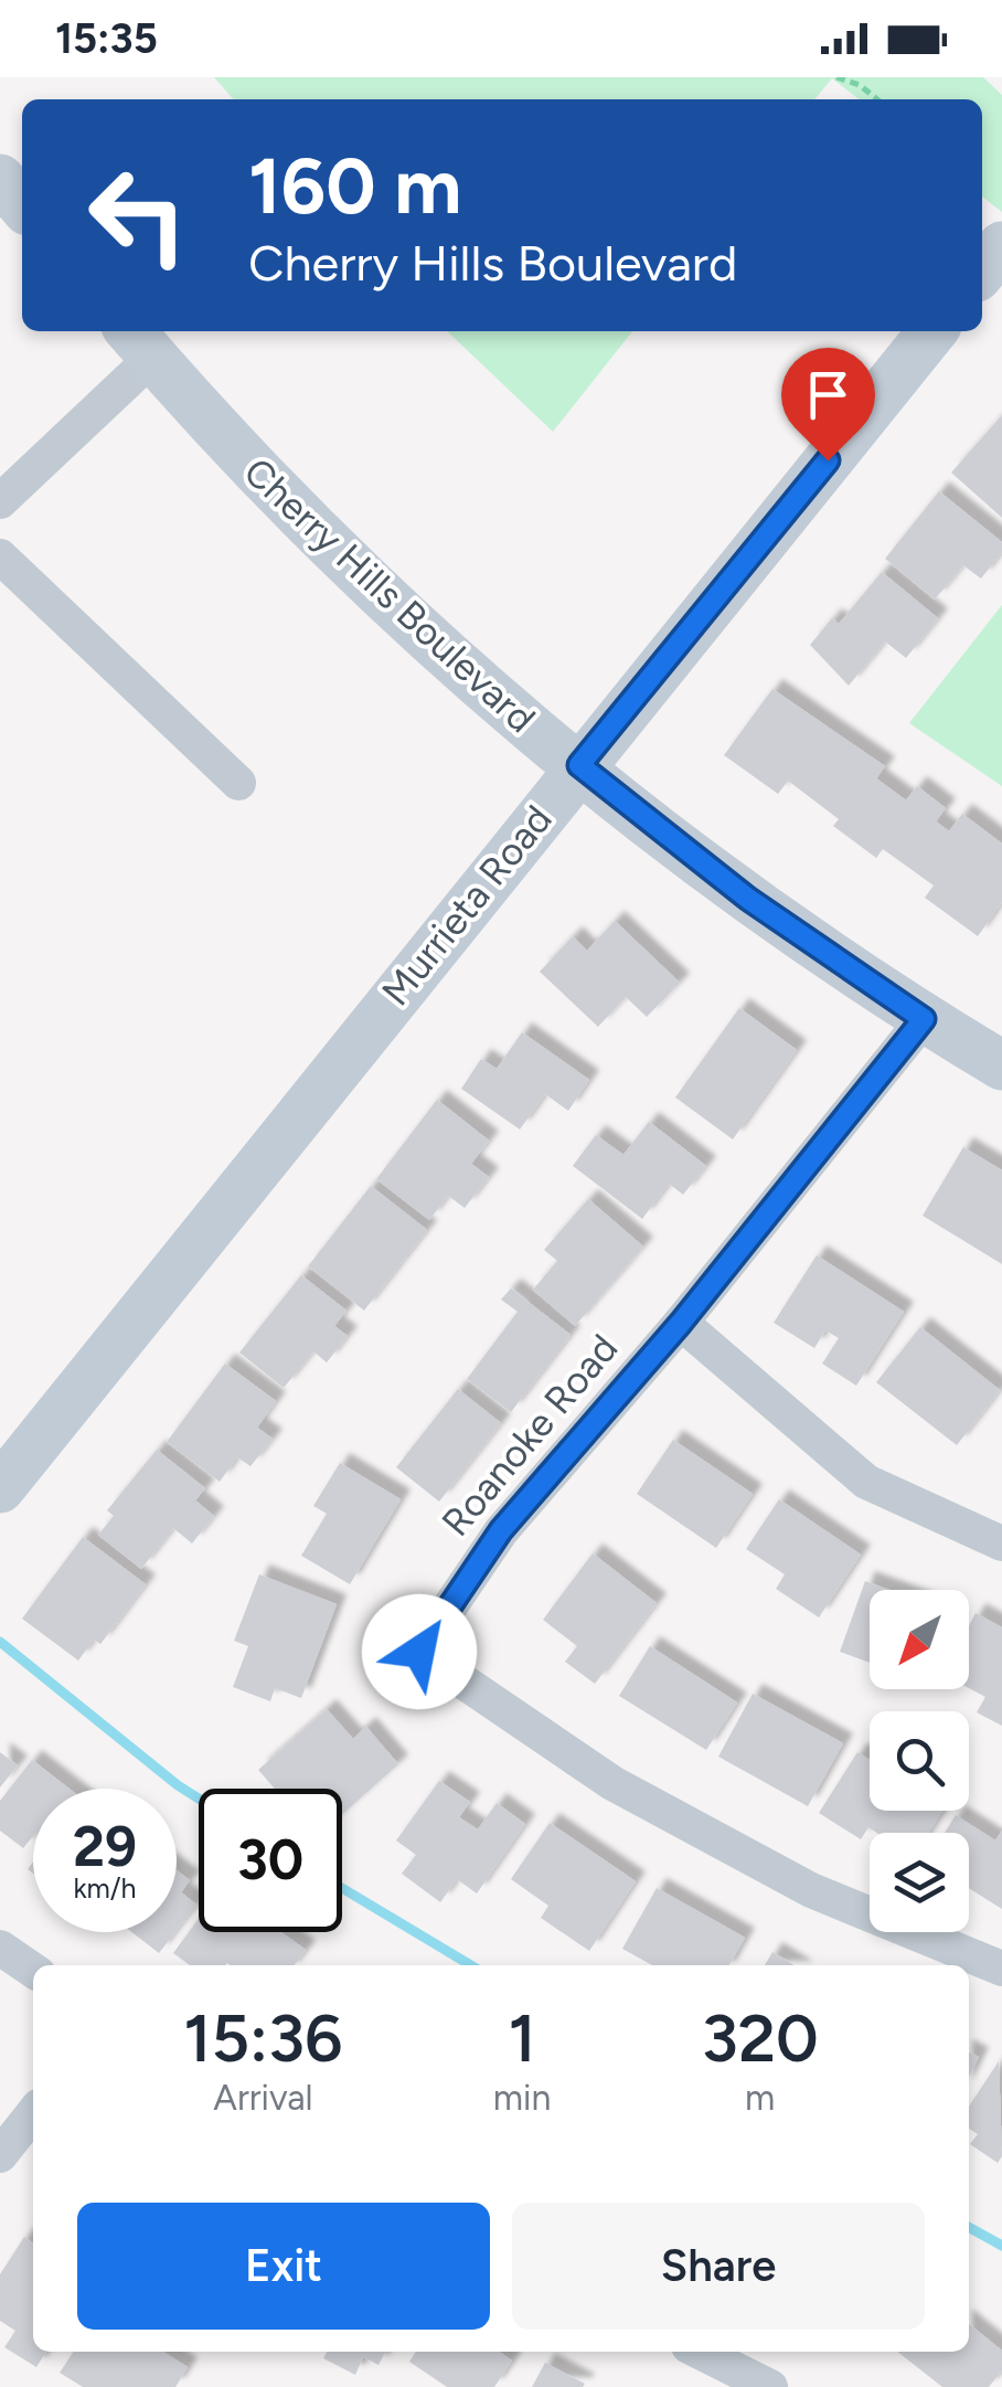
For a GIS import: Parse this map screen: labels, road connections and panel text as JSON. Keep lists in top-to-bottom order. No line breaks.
{"streets":{"main road":["Cherry Hills Boulevard","Murrieta Road"],"street":["Roanoke Road"]},"crossings":[["Cherry Hills Boulevard","Murrieta Road"],["Cherry Hills Boulevard","Roanoke Road"]],"north":"bottom left","page":{"status":"15:35","turn":["160 m","Cherry Hills Boulevard"],"speed":"29 km/h","limit":"30","eta":["15:36","Arrival","1","min","320","m"],"buttons":["Exit","Share"]}}
